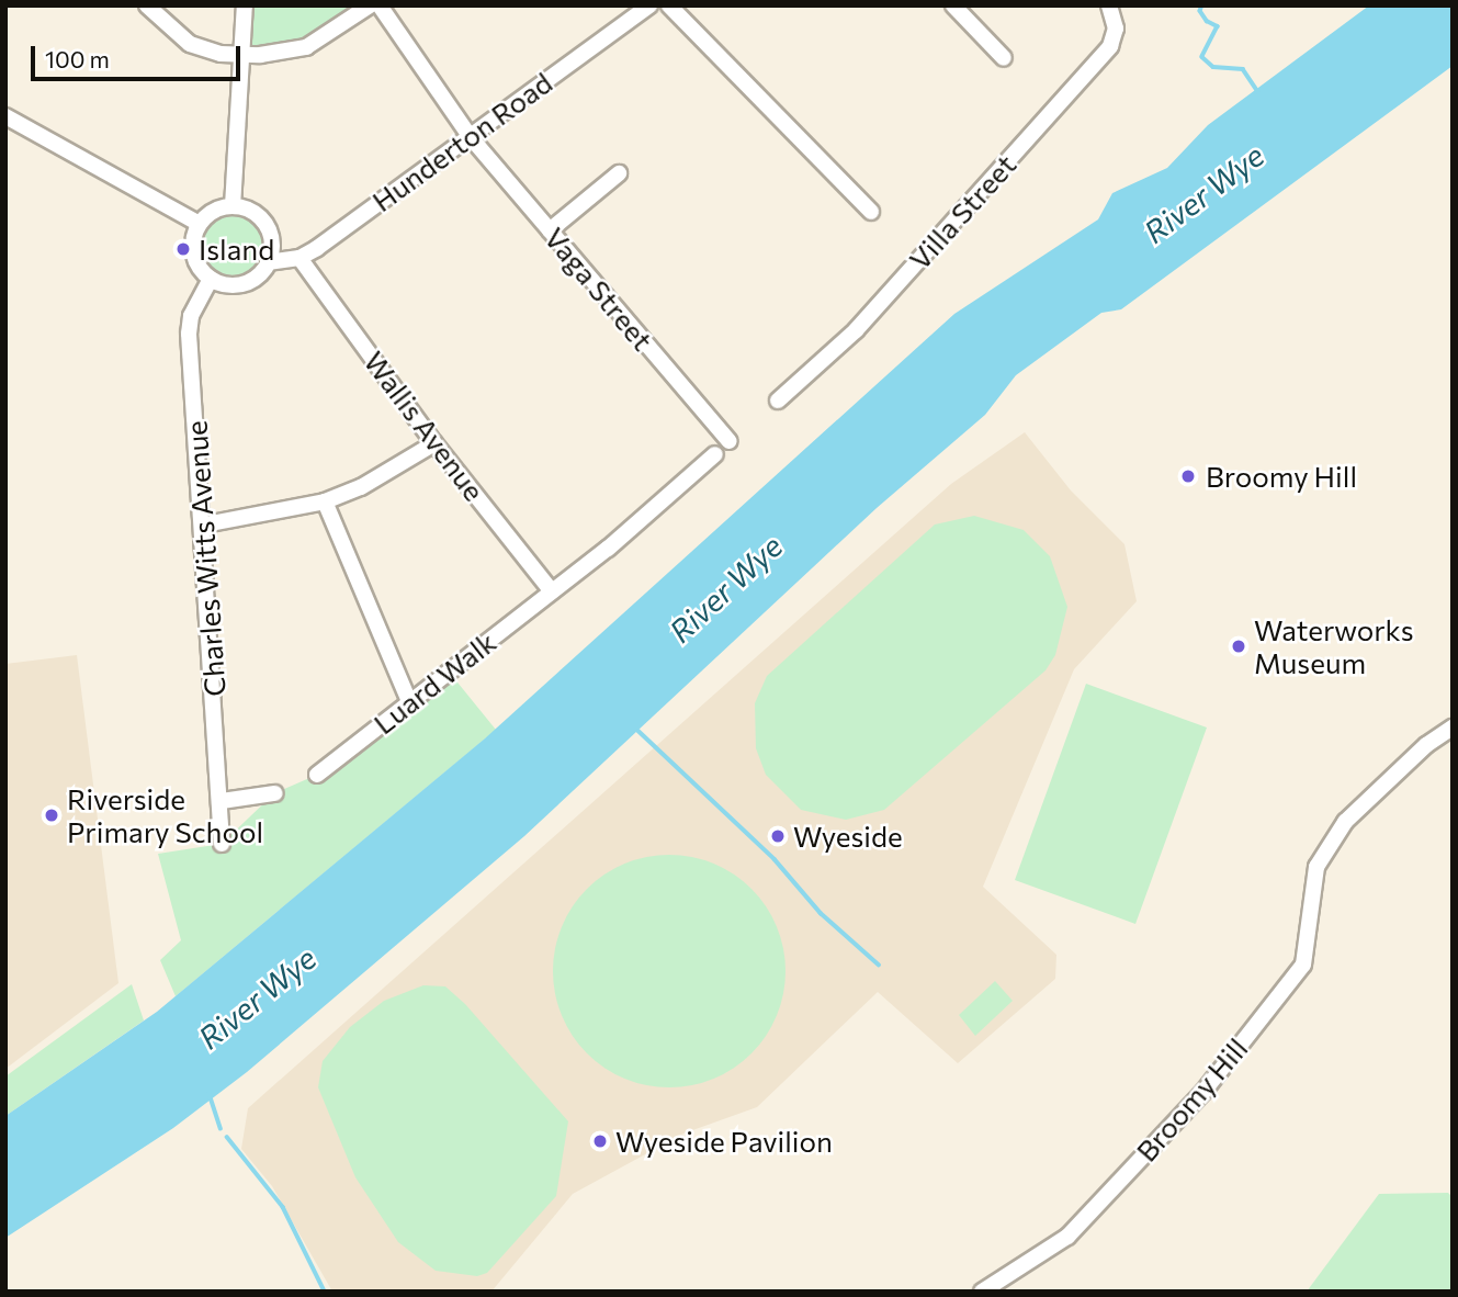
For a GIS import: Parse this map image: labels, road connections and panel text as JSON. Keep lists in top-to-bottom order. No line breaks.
{"streets":{"street":["Hunderton Road","Villa Street","Vaga Street","Wallis Avenue","Charles Witts Avenue","Luard Walk","Broomy Hill"]},"crossings":[["Hunderton Road","Vaga Street"],["Hunderton Road","Wallis Avenue"],["Hunderton Road","Charles Witts Avenue"],["Wallis Avenue","Luard Walk"]],"water":["River Wye"],"places":["Island","Broomy Hill","Waterworks Museum","Riverside Primary School","Wyeside","Wyeside Pavilion"],"scale_bar":"100 m"}
